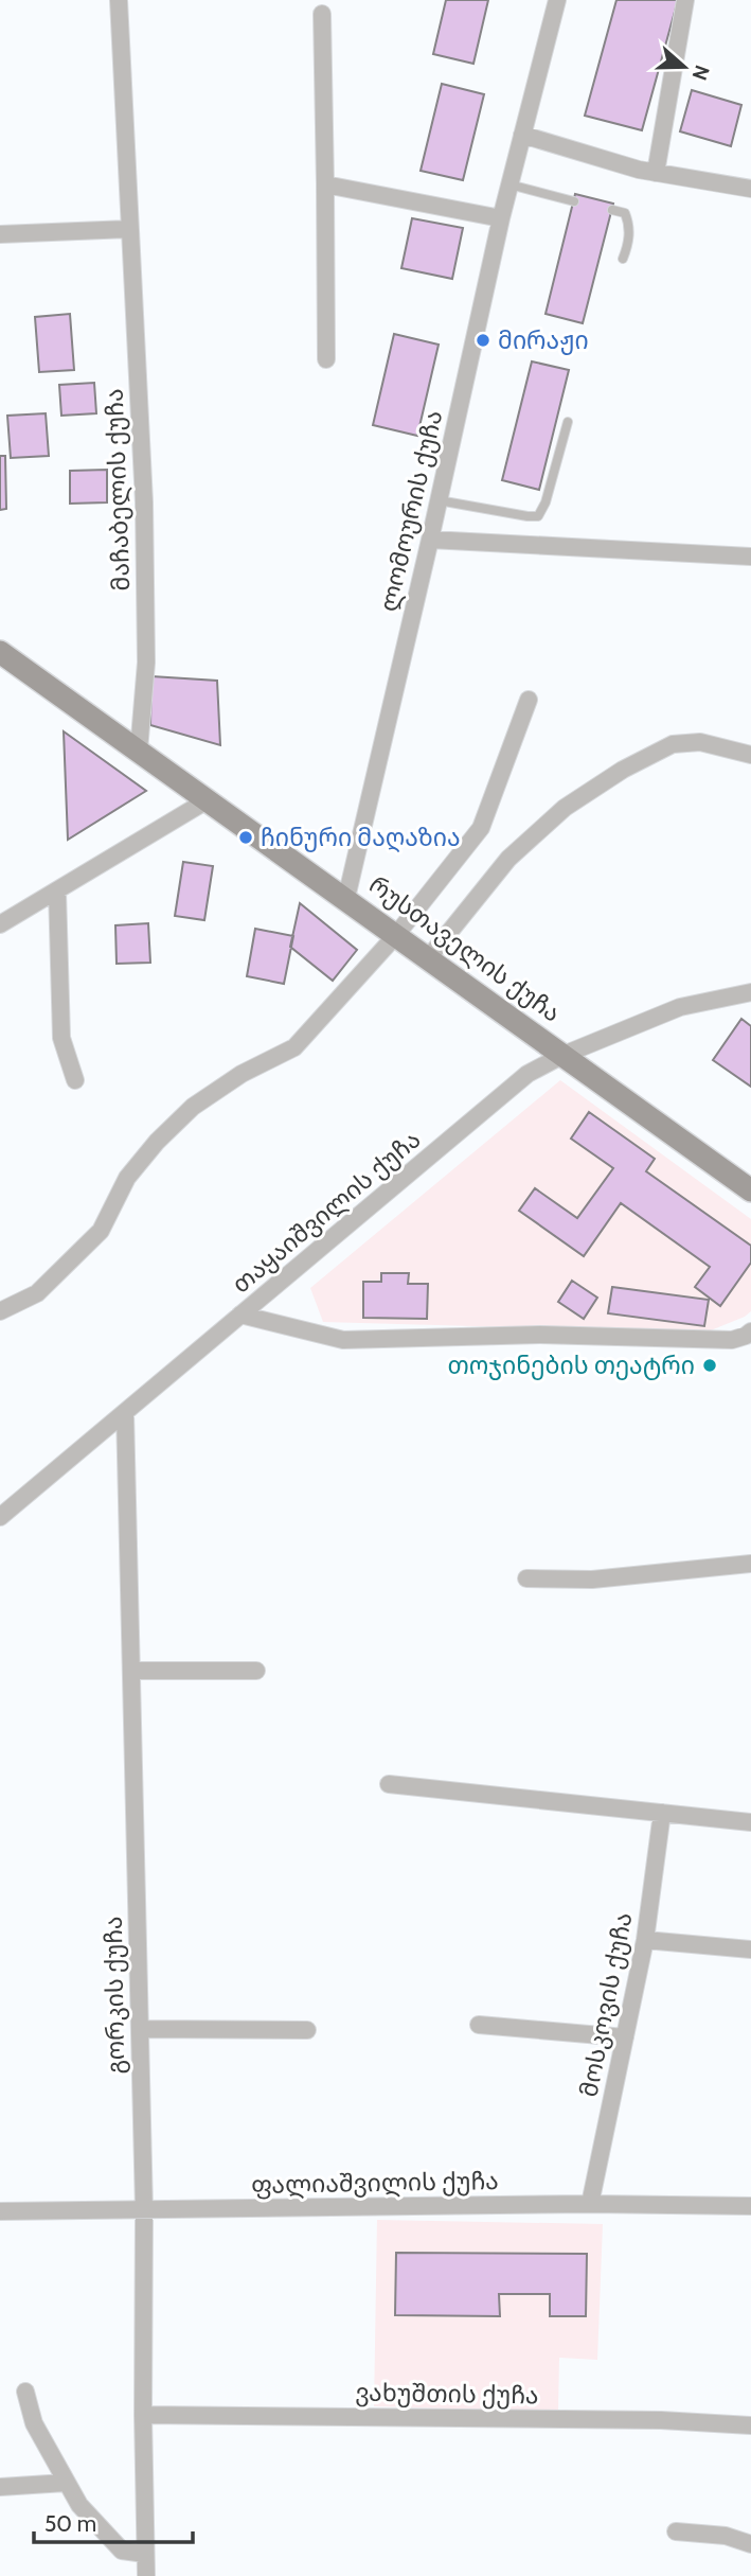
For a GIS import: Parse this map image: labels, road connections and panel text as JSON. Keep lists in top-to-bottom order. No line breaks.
{"streets":{"main road":["რუსთაველის ქუჩა"],"street":["მაჩაბელის ქუჩა","ლომოურის ქუჩა","თაყაიშვილის ქუჩა","გორკის ქუჩა","მოსკოვის ქუჩა","ფალიაშვილის ქუჩა","ვახუშთის ქუჩა"]},"crossings":[["მაჩაბელის ქუჩა","რუსთაველის ქუჩა"],["ლომოურის ქუჩა","რუსთაველის ქუჩა"],["რუსთაველის ქუჩა","თაყაიშვილის ქუჩა"],["თაყაიშვილის ქუჩა","გორკის ქუჩა"],["გორკის ქუჩა","ფალიაშვილის ქუჩა"],["გორკის ქუჩა","ვახუშთის ქუჩა"],["მოსკოვის ქუჩა","ფალიაშვილის ქუჩა"]],"places":["მირაჟი","ჩინური მაღაზია","თოჯინების თეატრი"],"scale_bar":"50 m","north":"right"}
